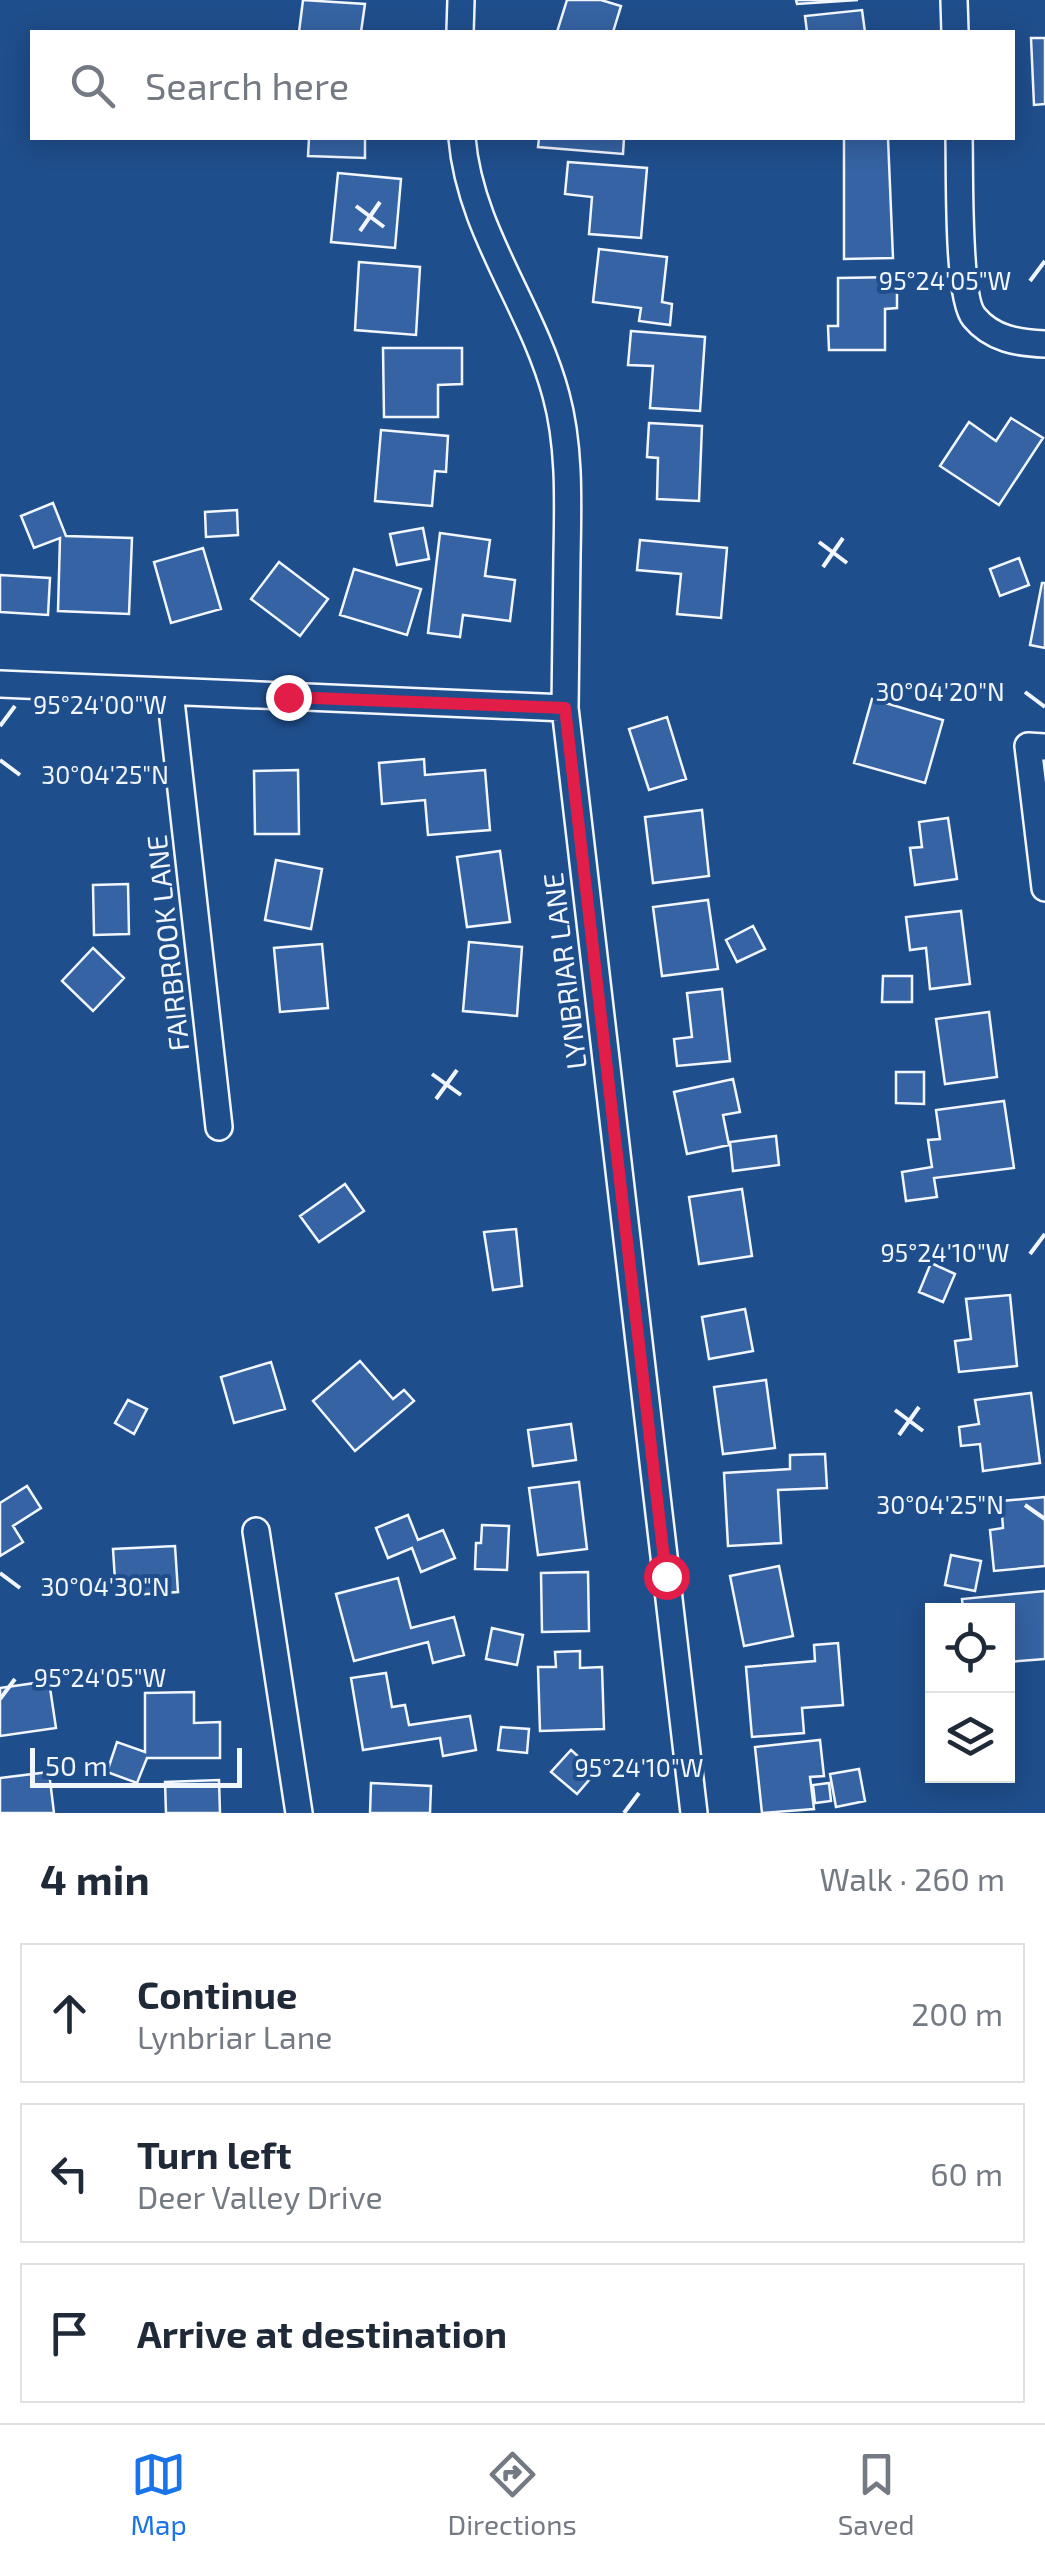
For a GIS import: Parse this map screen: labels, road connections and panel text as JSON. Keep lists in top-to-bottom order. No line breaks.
{"streets":{"street":["FAIRBROOK LANE","LYNBRIAR LANE"]},"scale_bar":"50 m","page":{"search":"Search here","scale":"50 m","heading":["4 min","Walk · 260 m"],"list":[["Continue","Lynbriar Lane","200 m"],["Turn left","Deer Valley Drive","60 m"],"Arrive at destination"],"nav":["Map","Directions","Saved"]},"coordinates":["95°24'05\"W","30°04'20\"N","95°24'00\"W","30°04'25\"N","95°24'10\"W","30°04'30\"N"]}
